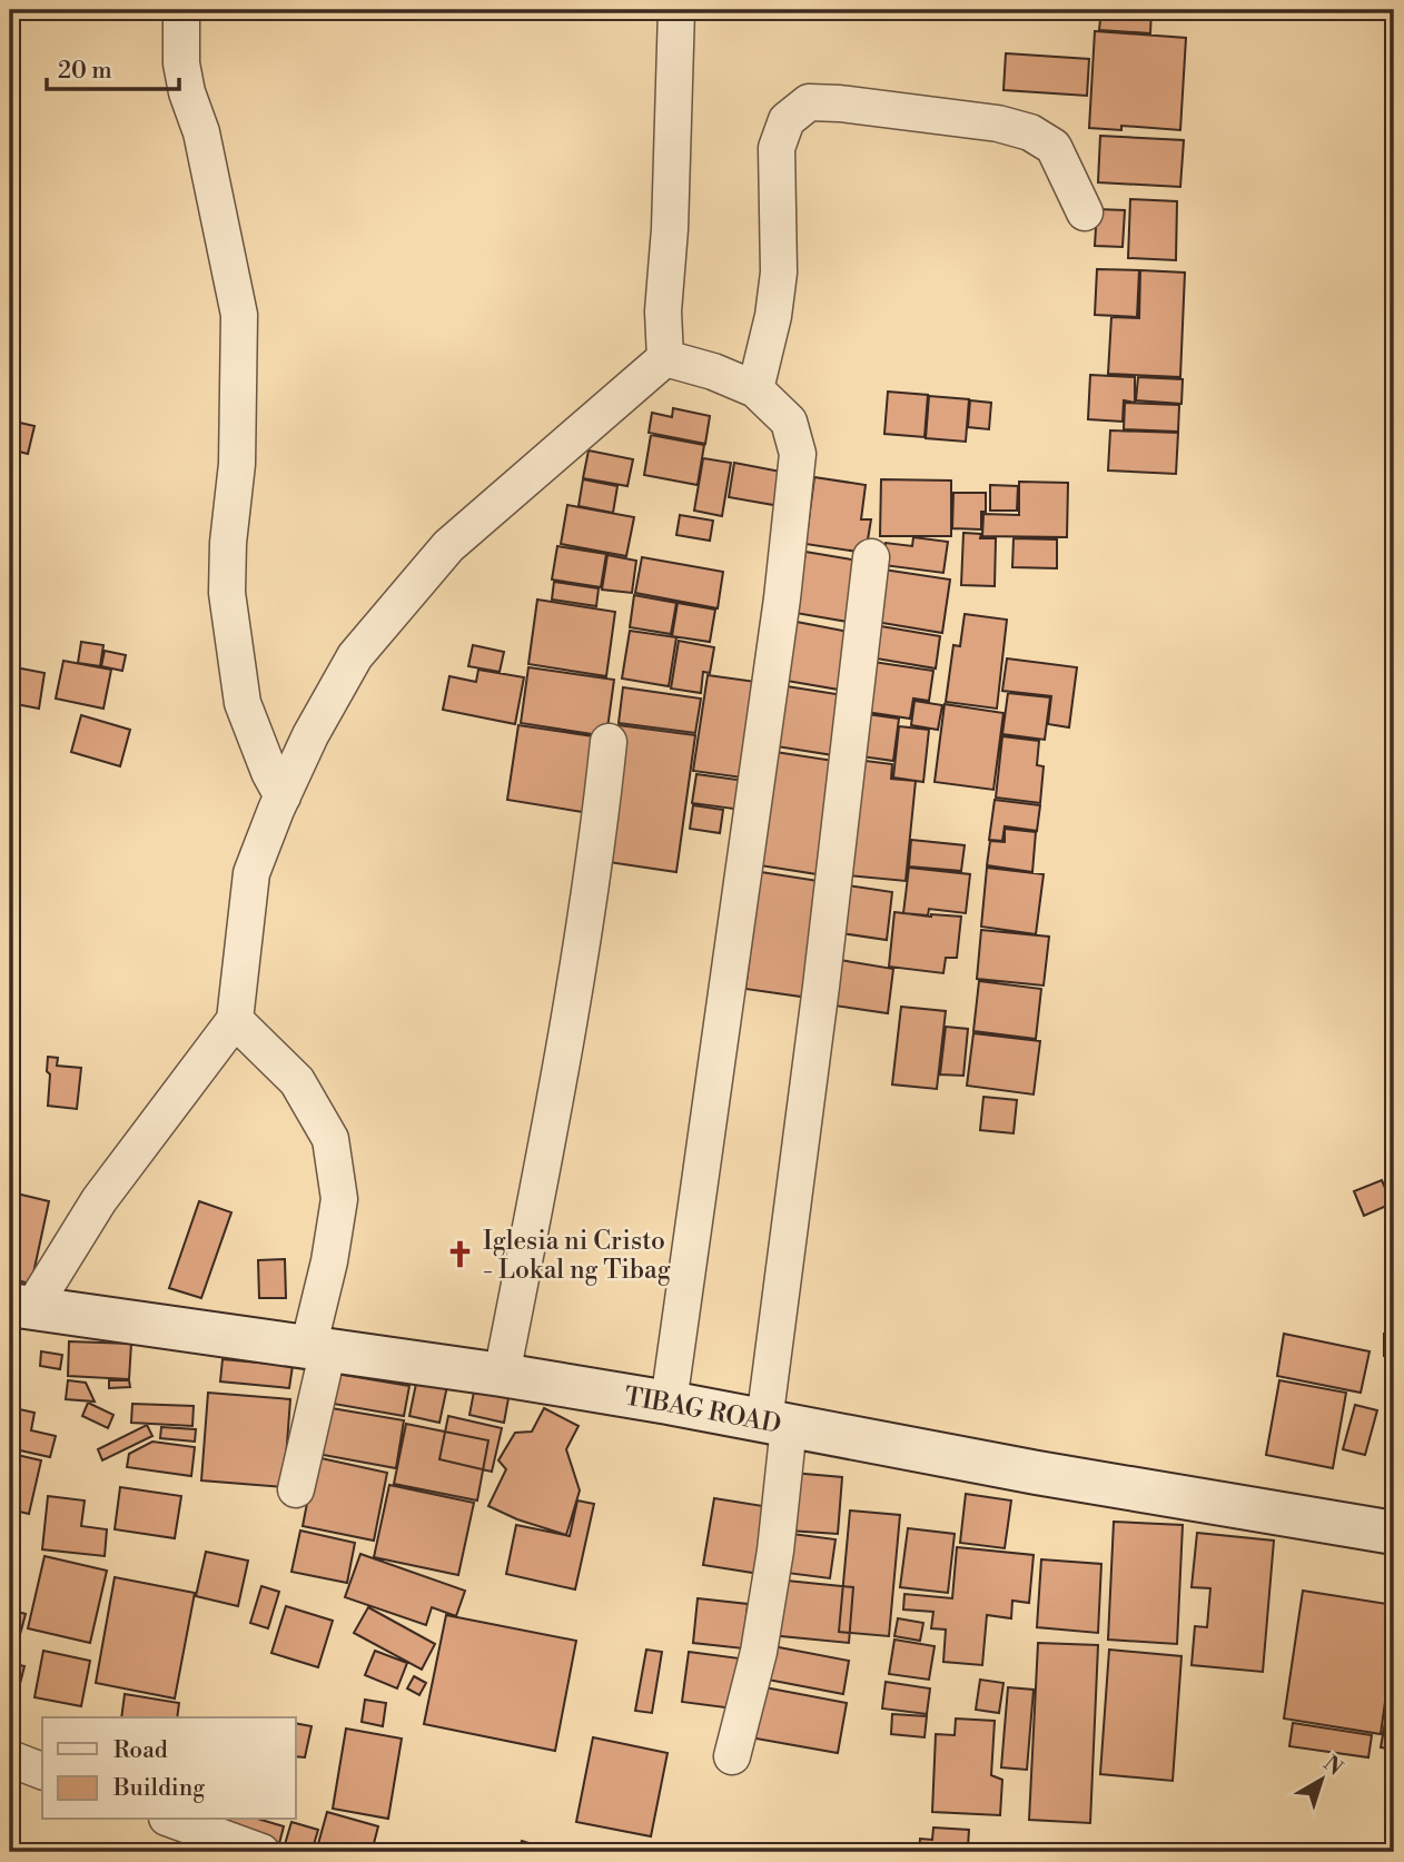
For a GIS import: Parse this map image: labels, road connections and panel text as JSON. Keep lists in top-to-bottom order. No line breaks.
{"streets":{"street":["TIBAG ROAD"]},"places":{"church":["Iglesia ni Cristo - Lokal ng Tibag"]},"legend":["Road","Building"],"scale_bar":"20 m","north":"top right"}
